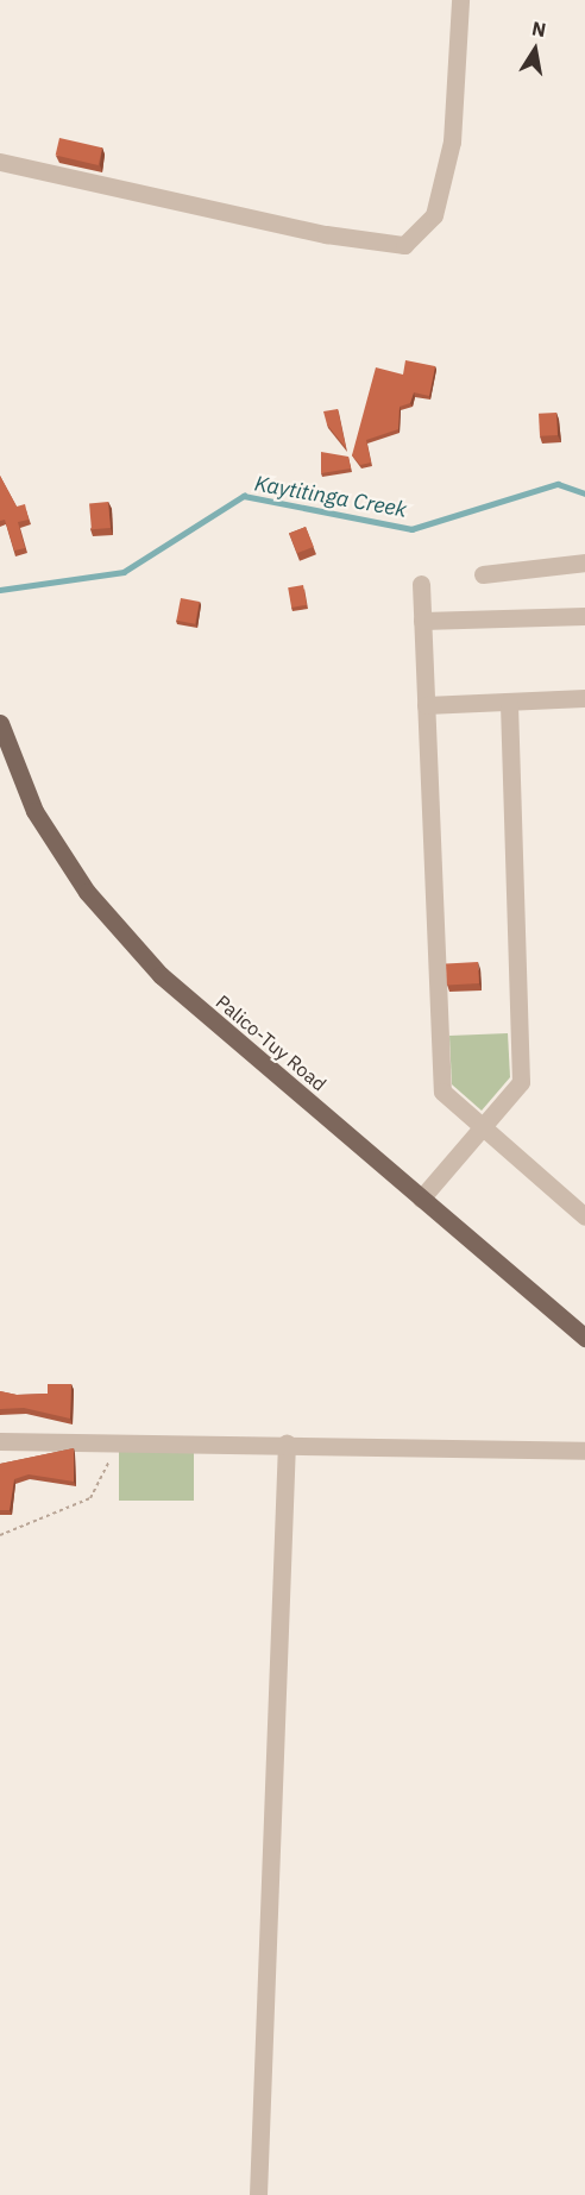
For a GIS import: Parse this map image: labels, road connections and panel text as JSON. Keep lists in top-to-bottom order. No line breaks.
{"streets":{"main road":["Palico-Tuy Road"]},"water":["Kaytitinga Creek"],"north":"top"}
